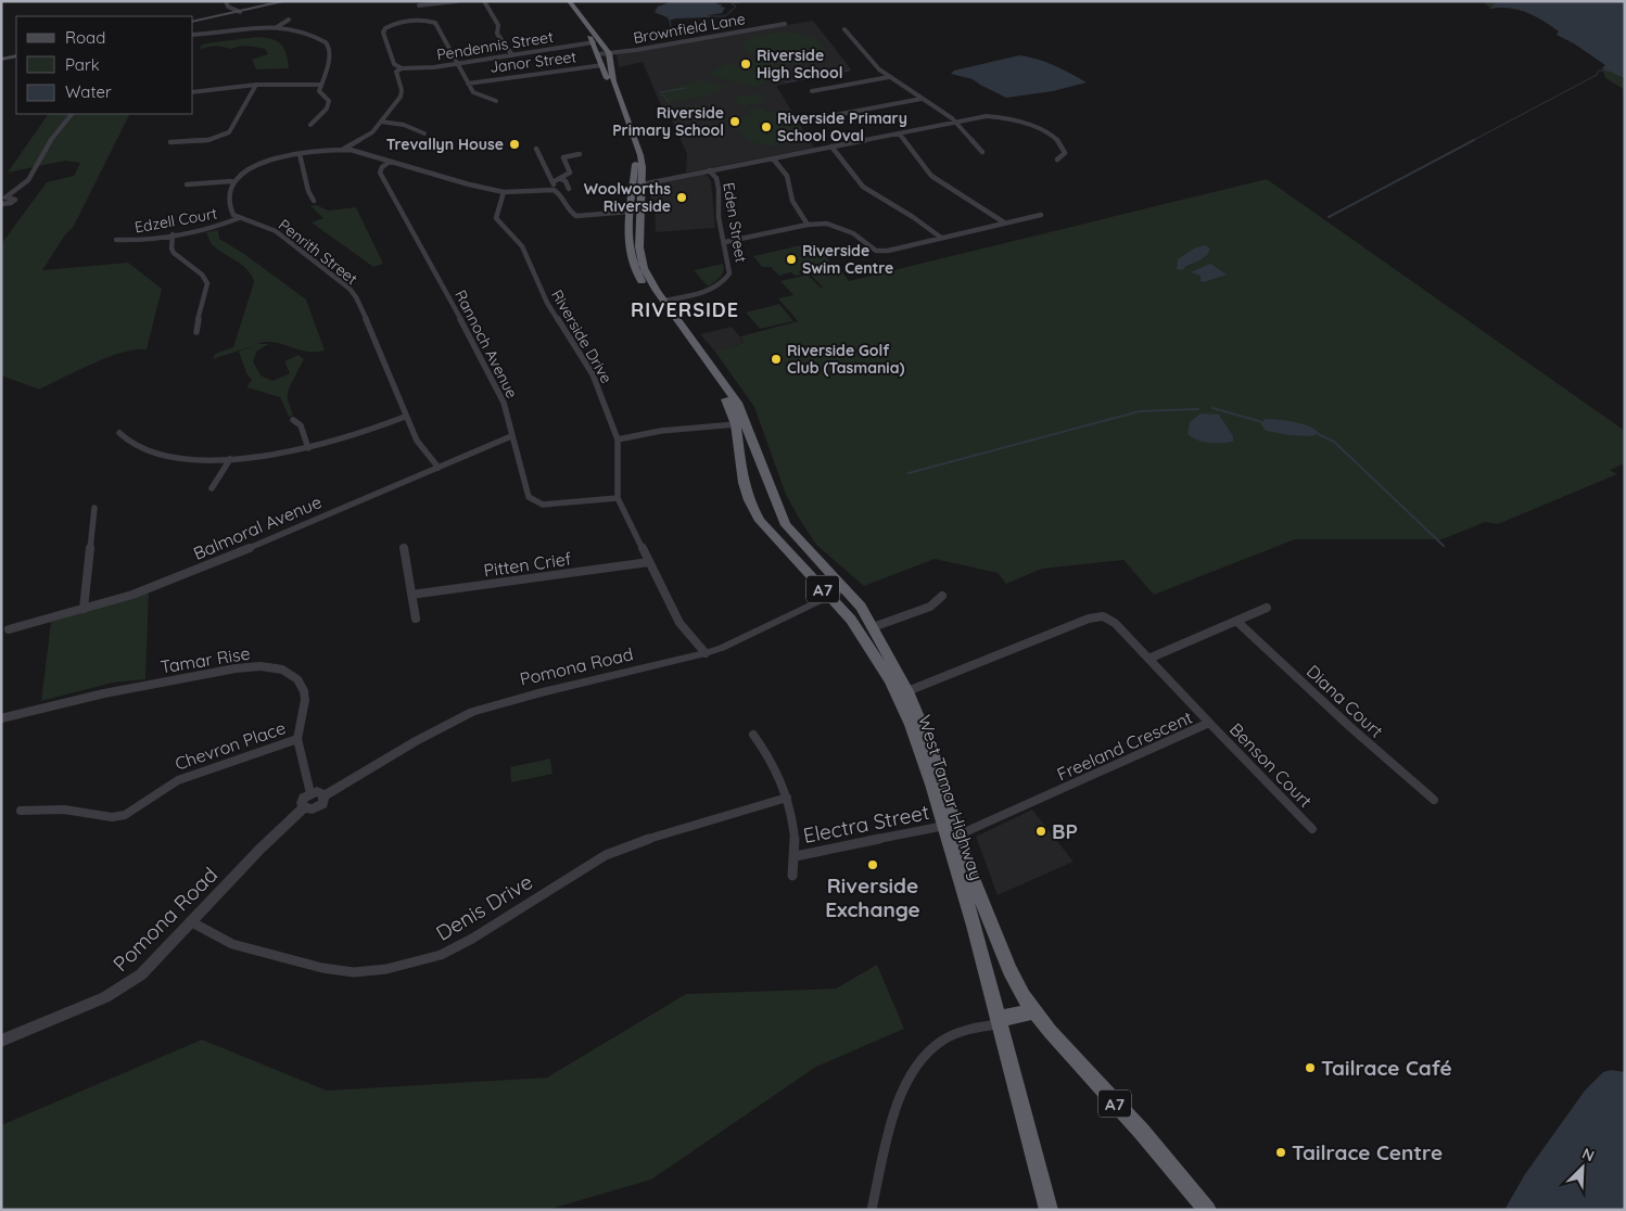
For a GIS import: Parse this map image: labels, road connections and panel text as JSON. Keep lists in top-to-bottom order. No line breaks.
{"streets":{"highway":["A7","West Tamar Highway"],"street":["Brownfield Lane","Pendennis Street","Janor Street","Edzell Court","Eden Street","Penrith Street","Riverside Drive","Rannoch Avenue","Balmoral Avenue","Pitten Crief","Tamar Rise","Pomona Road","Diana Court","Chevron Place","Freeland Crescent","Benson Court","Electra Street","Denis Drive"]},"crossings":[["Brownfield Lane","Pendennis Street"],["Brownfield Lane","Janor Street"],["Brownfield Lane","West Tamar Highway"],["Pendennis Street","Janor Street"],["Pendennis Street","West Tamar Highway"],["Janor Street","West Tamar Highway"],["Edzell Court","Penrith Street"],["Eden Street","West Tamar Highway"],["Penrith Street","Balmoral Avenue"],["Riverside Drive","Rannoch Avenue"],["Riverside Drive","Pitten Crief"],["Riverside Drive","Pomona Road"],["Rannoch Avenue","Balmoral Avenue"],["A7","West Tamar Highway"],["Tamar Rise","Pomona Road"],["Tamar Rise","Chevron Place"],["Pomona Road","West Tamar Highway"],["Pomona Road","Denis Drive"],["Freeland Crescent","Benson Court"],["Freeland Crescent","West Tamar Highway"],["West Tamar Highway","Electra Street"]],"districts":["RIVERSIDE"],"places":["Riverside High School","Riverside Primary School","Riverside Primary School Oval","Trevallyn House","Woolworths Riverside","Riverside Swim Centre","Riverside Golf Club (Tasmania)","BP","Riverside Exchange","Tailrace Café","Tailrace Centre"],"legend":["Road","Park","Water"],"north":"top right"}
